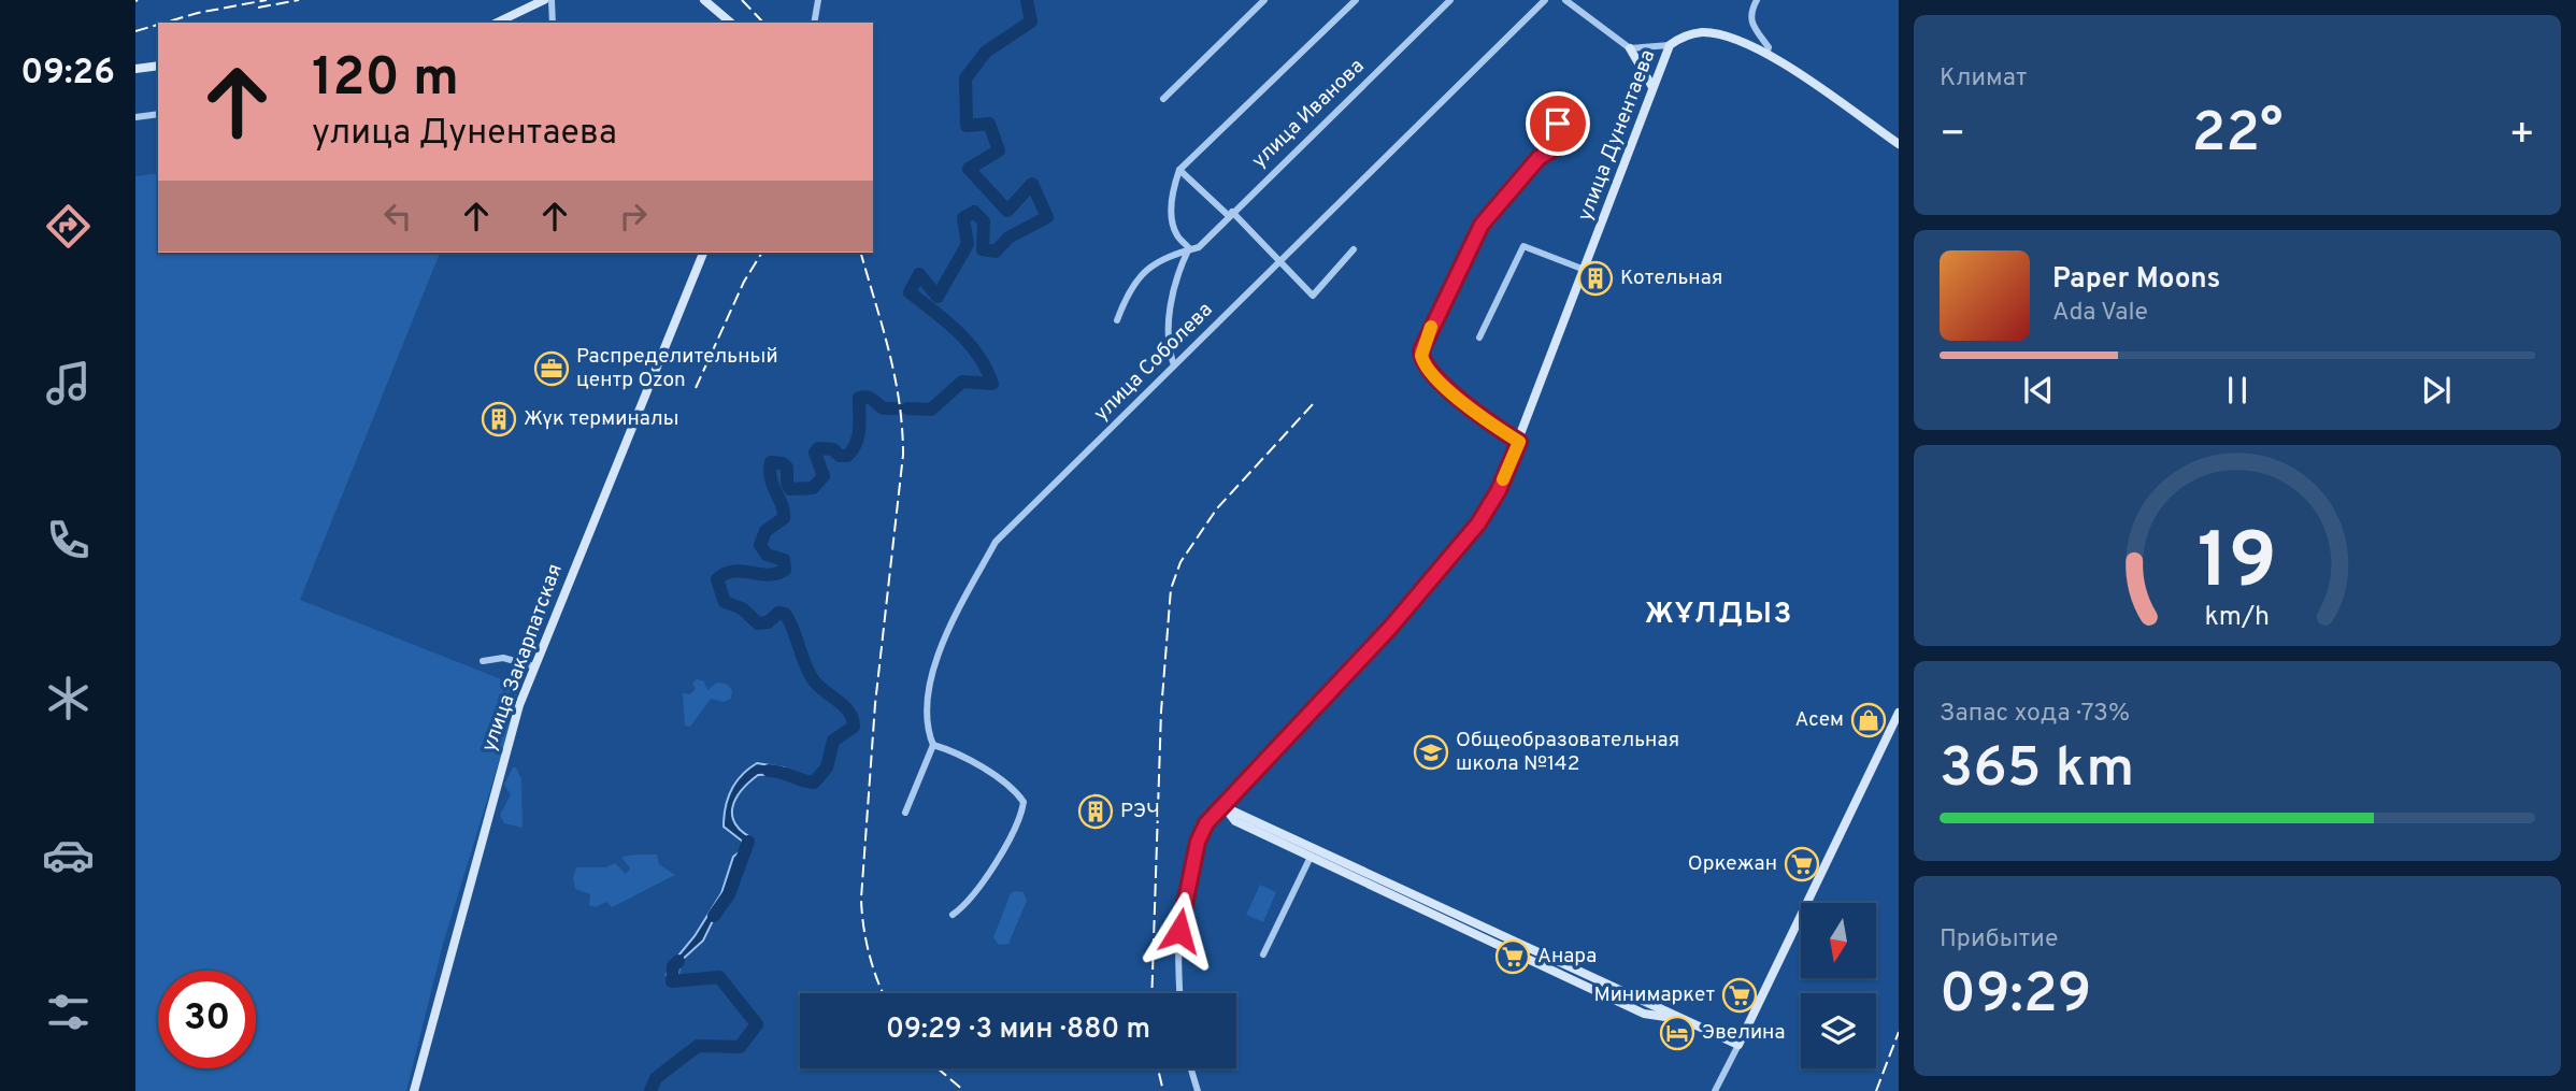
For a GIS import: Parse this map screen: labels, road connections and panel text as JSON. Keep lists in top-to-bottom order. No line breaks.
{"streets":{"street":["улица Иванова","улица Дунентаева","улица Соболева","улица Закарпатская"]},"districts":["ЖҰЛДЫЗ"],"places":{"building":["Котельная","Жүк терминалы","РЭЧ"],"office":["Распределительный центр Ozon"],"shop":["Асем"],"school or university":["Общеобразовательная школа №142"],"supermarket":["Оркежан","Анара","Минимаркет"],"hotel":["Эвелина"]},"north":"bottom","page":{"tabs":"09:26","tile":["Климат",["Запас хода · 73%","365 km"],["Прибытие","09:29"]],"turn":["120 m","улица Дунентаева"],"heat":["−","22°","+"],"song":["Paper Moons","Ada Vale"],"limit":"30","trip":"09:29 · 3 мин · 880 m","gauge":["19","km/h"]}}
